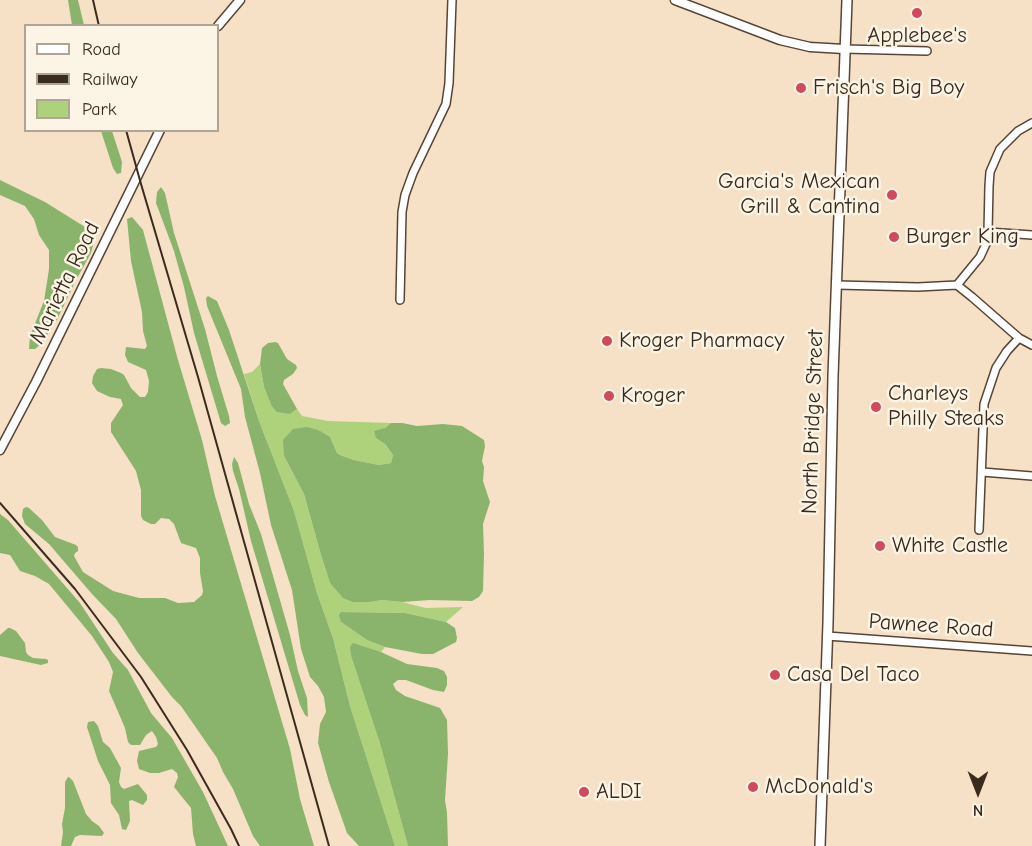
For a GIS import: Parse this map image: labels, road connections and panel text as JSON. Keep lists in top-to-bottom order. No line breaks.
{"streets":{"main road":["North Bridge Street"],"street":["Marietta Road","Pawnee Road"]},"crossings":[["North Bridge Street","Pawnee Road"]],"places":["Applebee's","Frisch's Big Boy","Garcia's Mexican Grill & Cantina","Burger King","Kroger Pharmacy","Kroger","Charleys Philly Steaks","White Castle","Casa Del Taco","McDonald's","ALDI"],"legend":["Road","Railway","Park"],"north":"bottom"}
